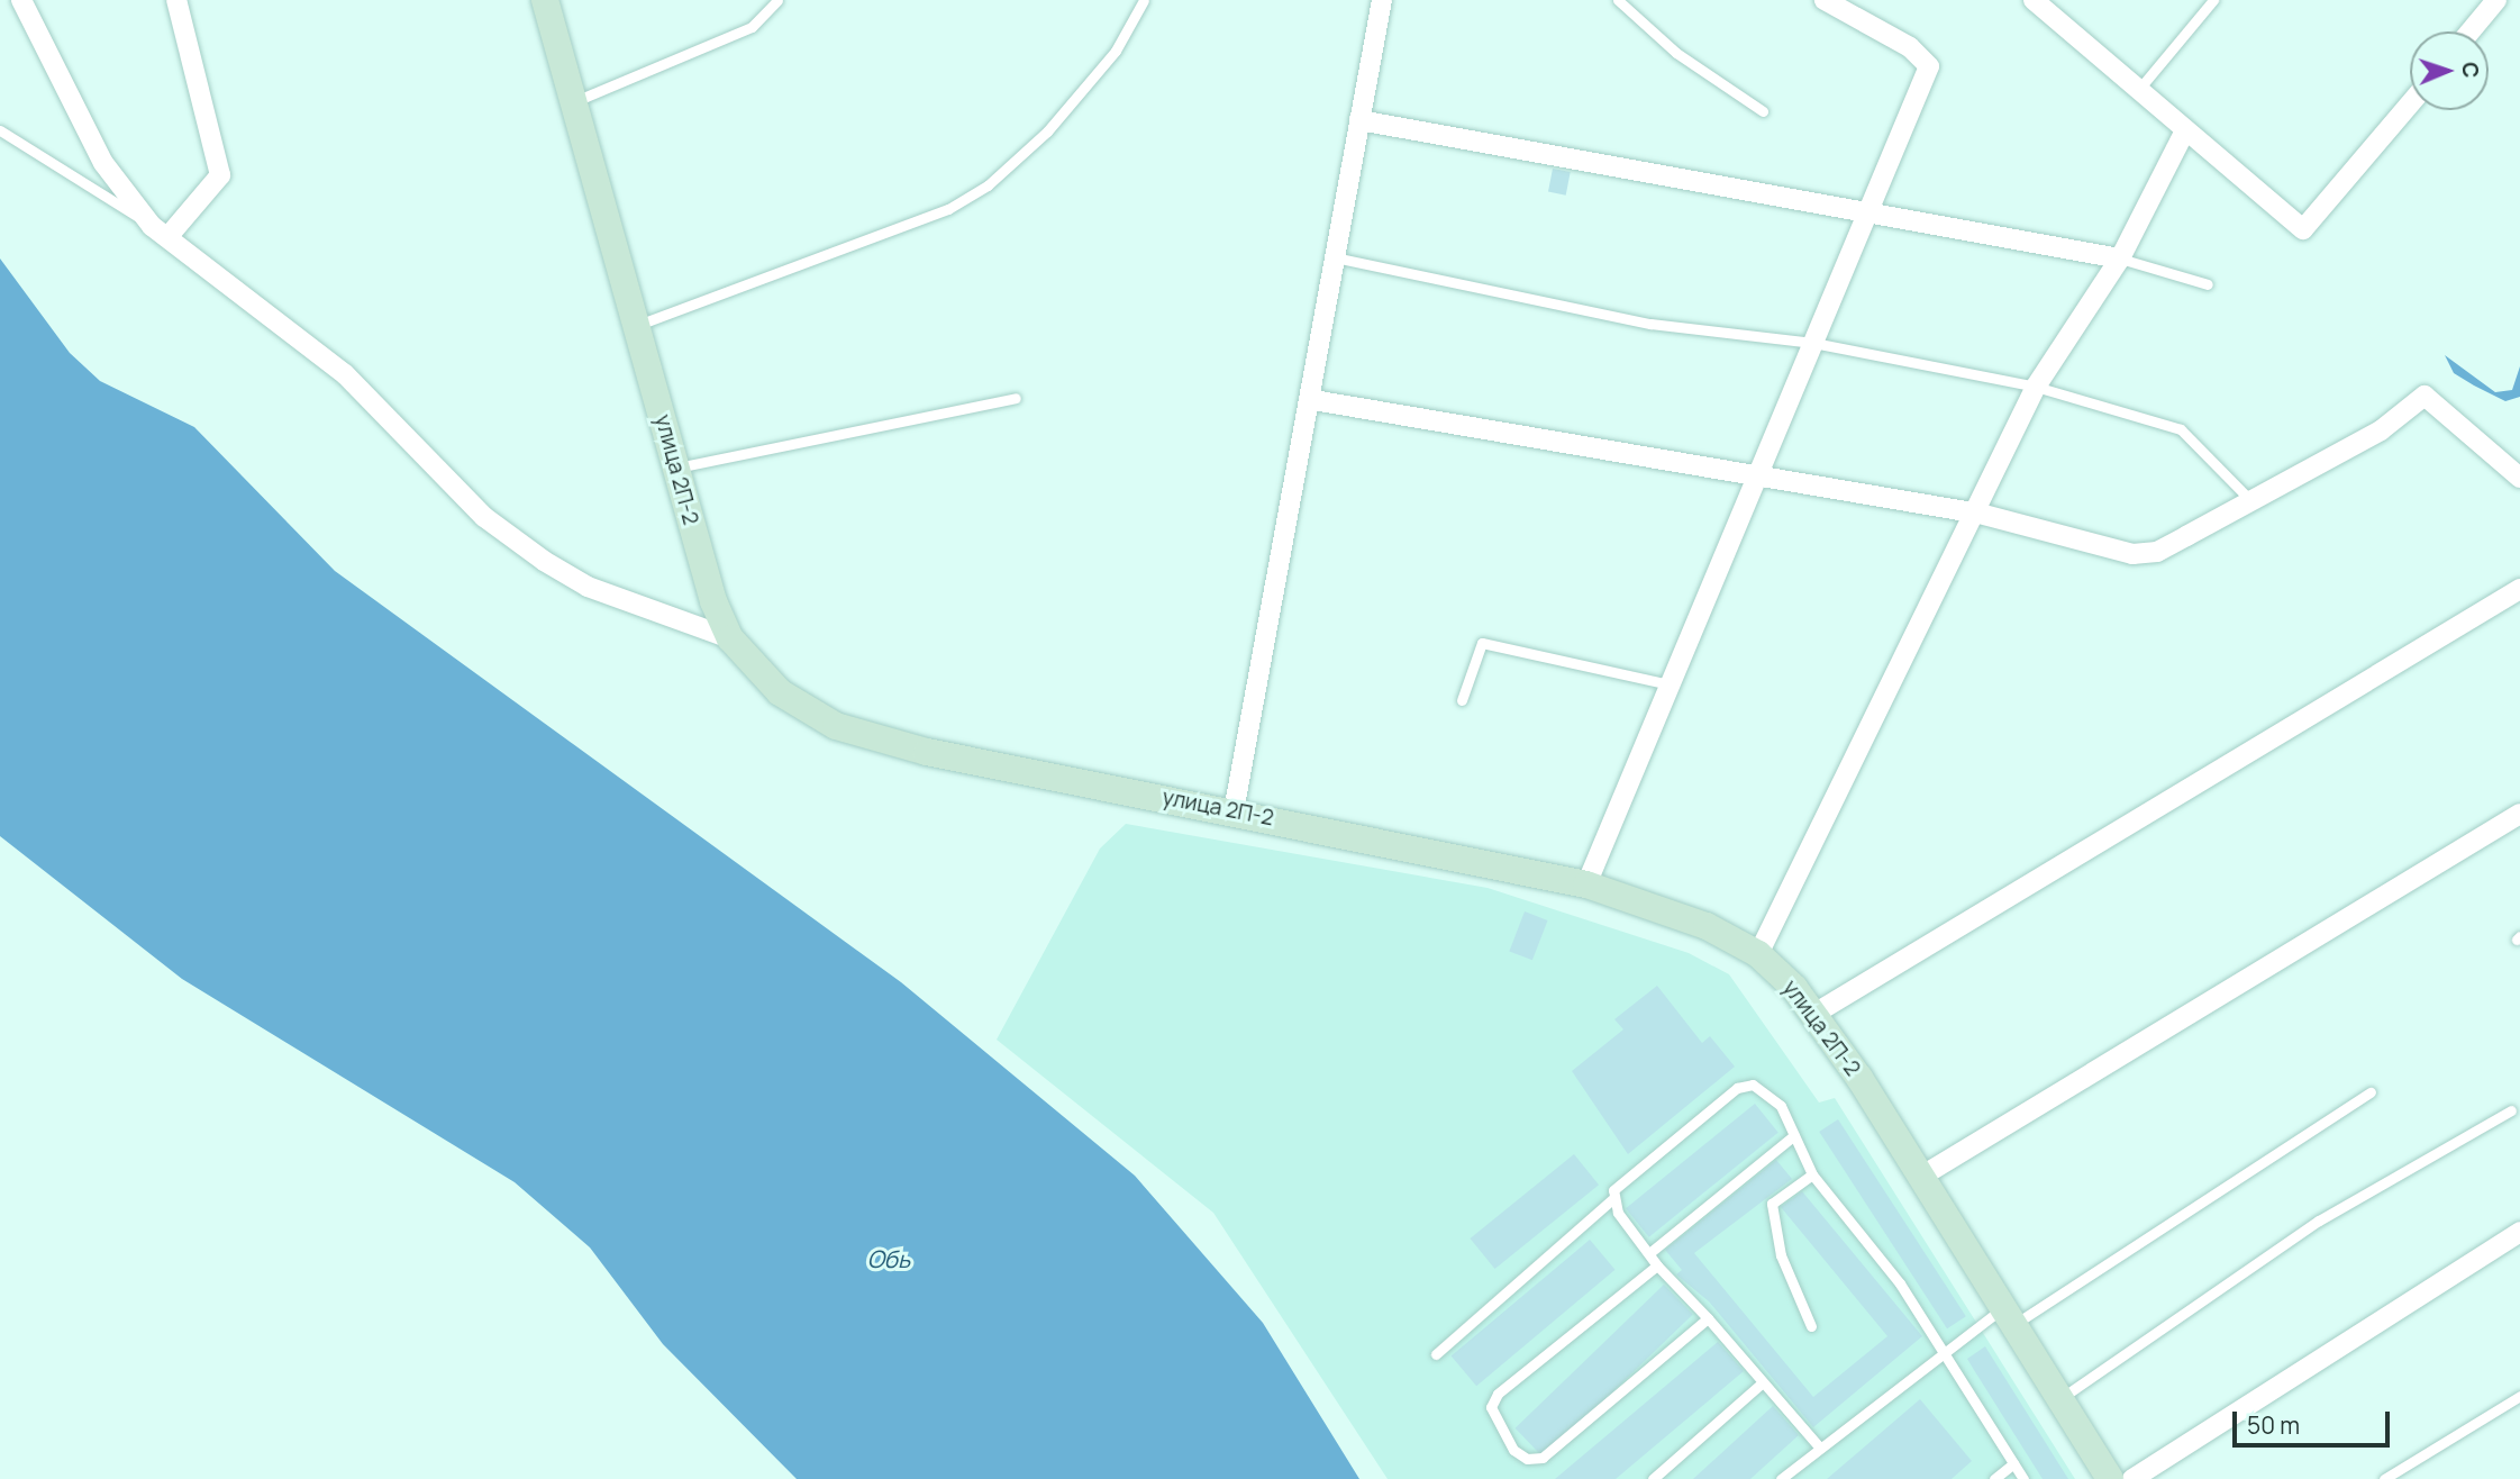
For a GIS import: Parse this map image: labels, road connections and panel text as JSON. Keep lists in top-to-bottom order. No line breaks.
{"streets":{"main road":["улица 2П-2"]},"water":["Обь"],"scale_bar":"50 m","north":"right"}
